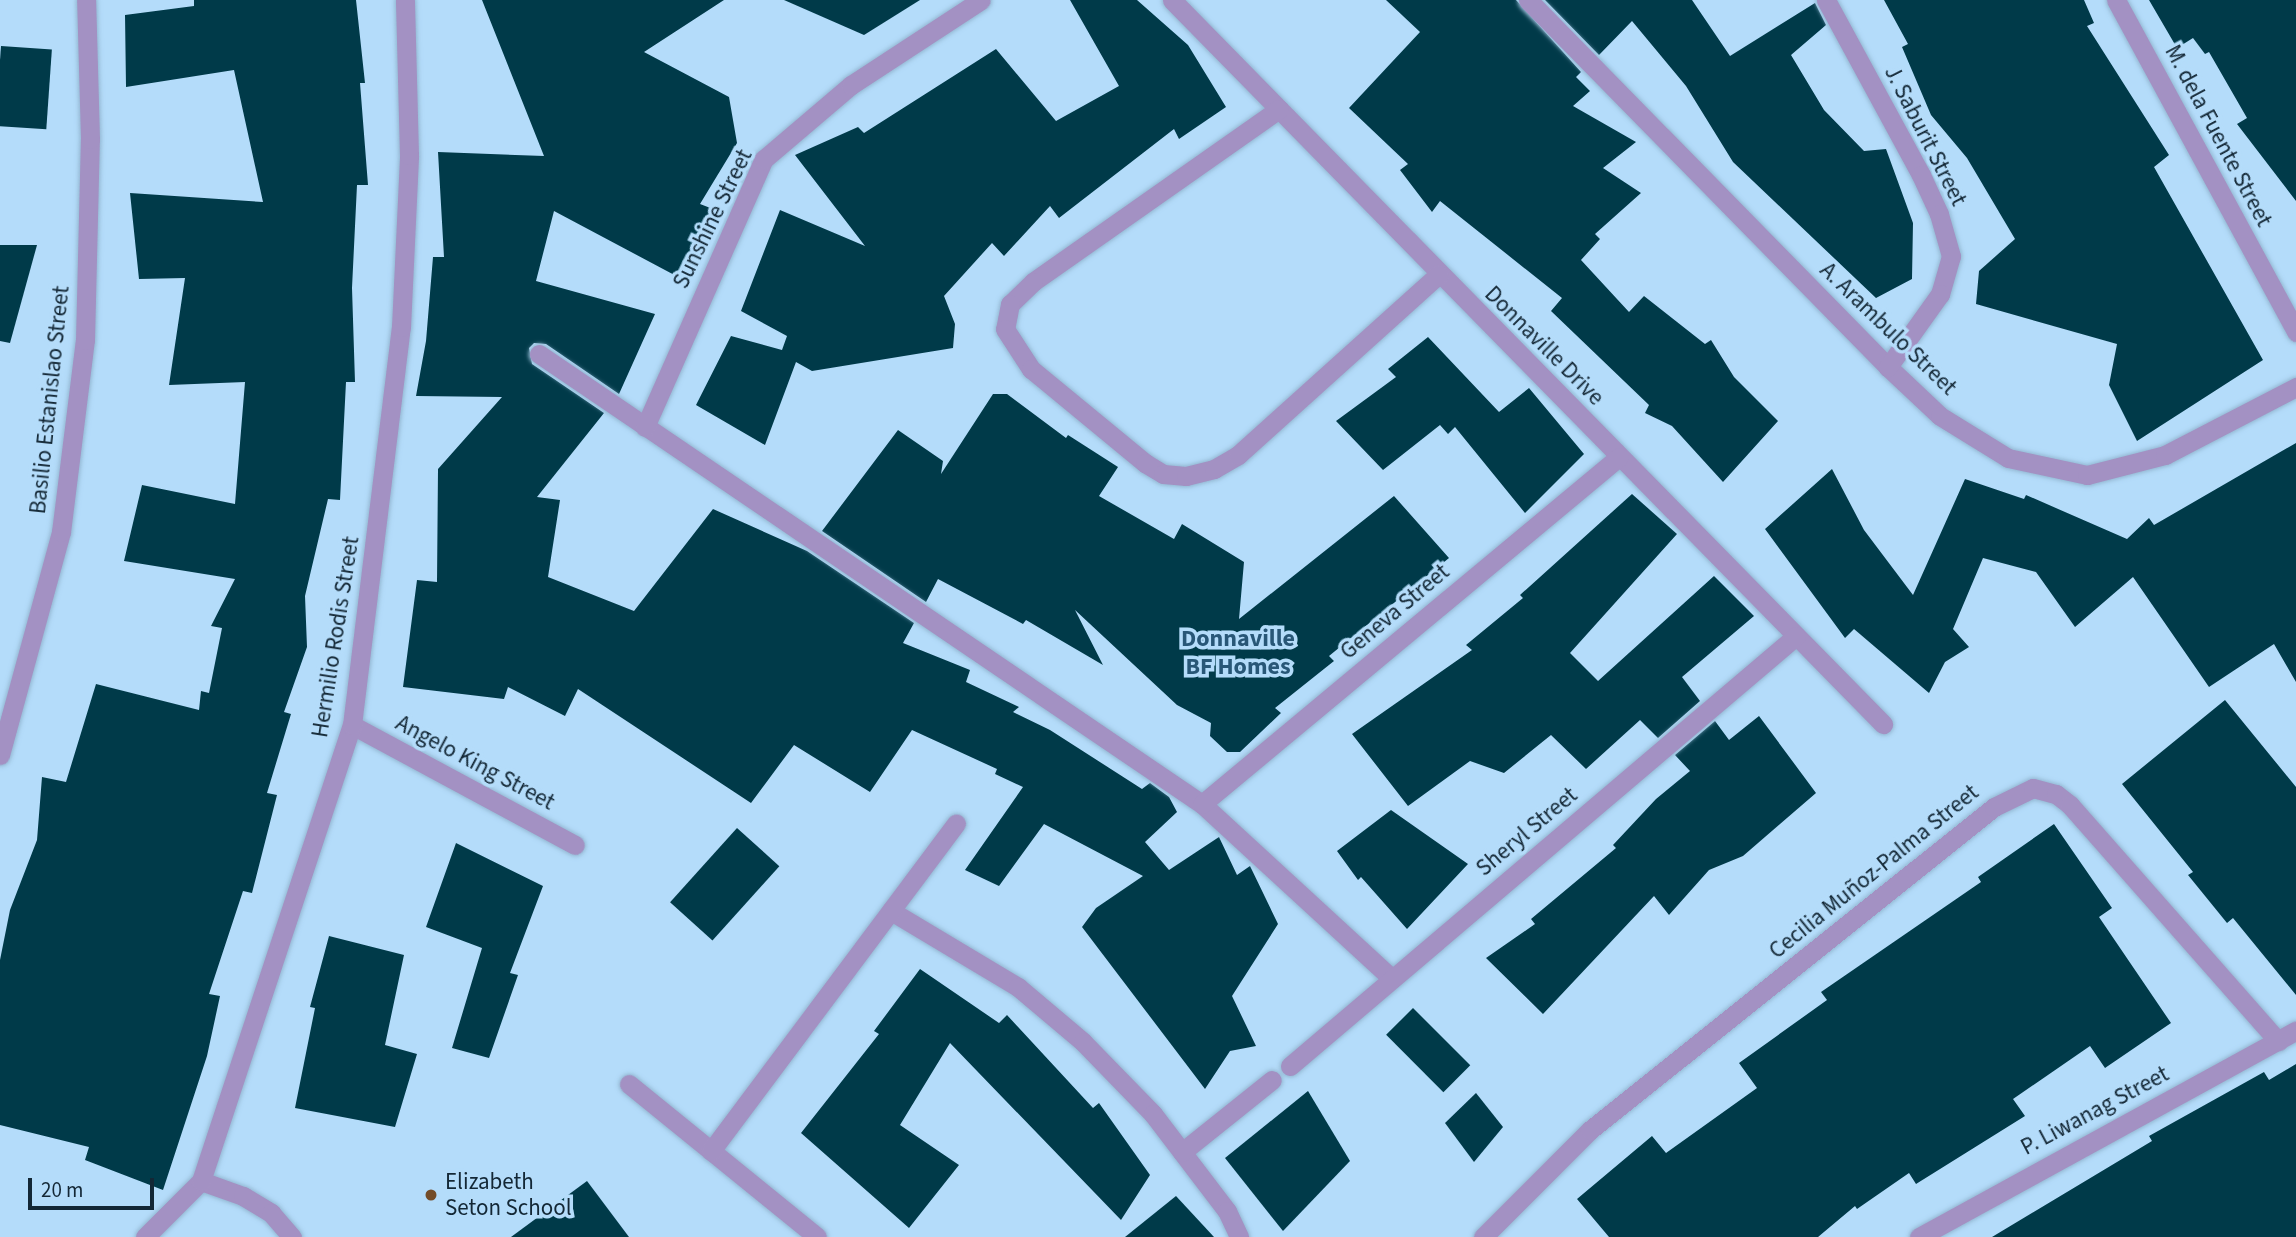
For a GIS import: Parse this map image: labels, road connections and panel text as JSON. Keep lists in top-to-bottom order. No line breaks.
{"streets":{"street":["J. Saburit Street","M. dela Fuente Street","Sunshine Street","A. Arambulo Street","Donnaville Drive","Basilio Estanislao Street","Geneva Street","Hermilio Rodis Street","Angelo King Street","Sheryl Street","Cecilia Muñoz-Palma Street","P. Liwanag Street"]},"crossings":[["J. Saburit Street","A. Arambulo Street"],["Donnaville Drive","Geneva Street"],["Donnaville Drive","Sheryl Street"],["Hermilio Rodis Street","Angelo King Street"],["Cecilia Muñoz-Palma Street","P. Liwanag Street"]],"districts":["Donnaville BF Homes"],"places":["Elizabeth Seton School"],"scale_bar":"20 m"}
